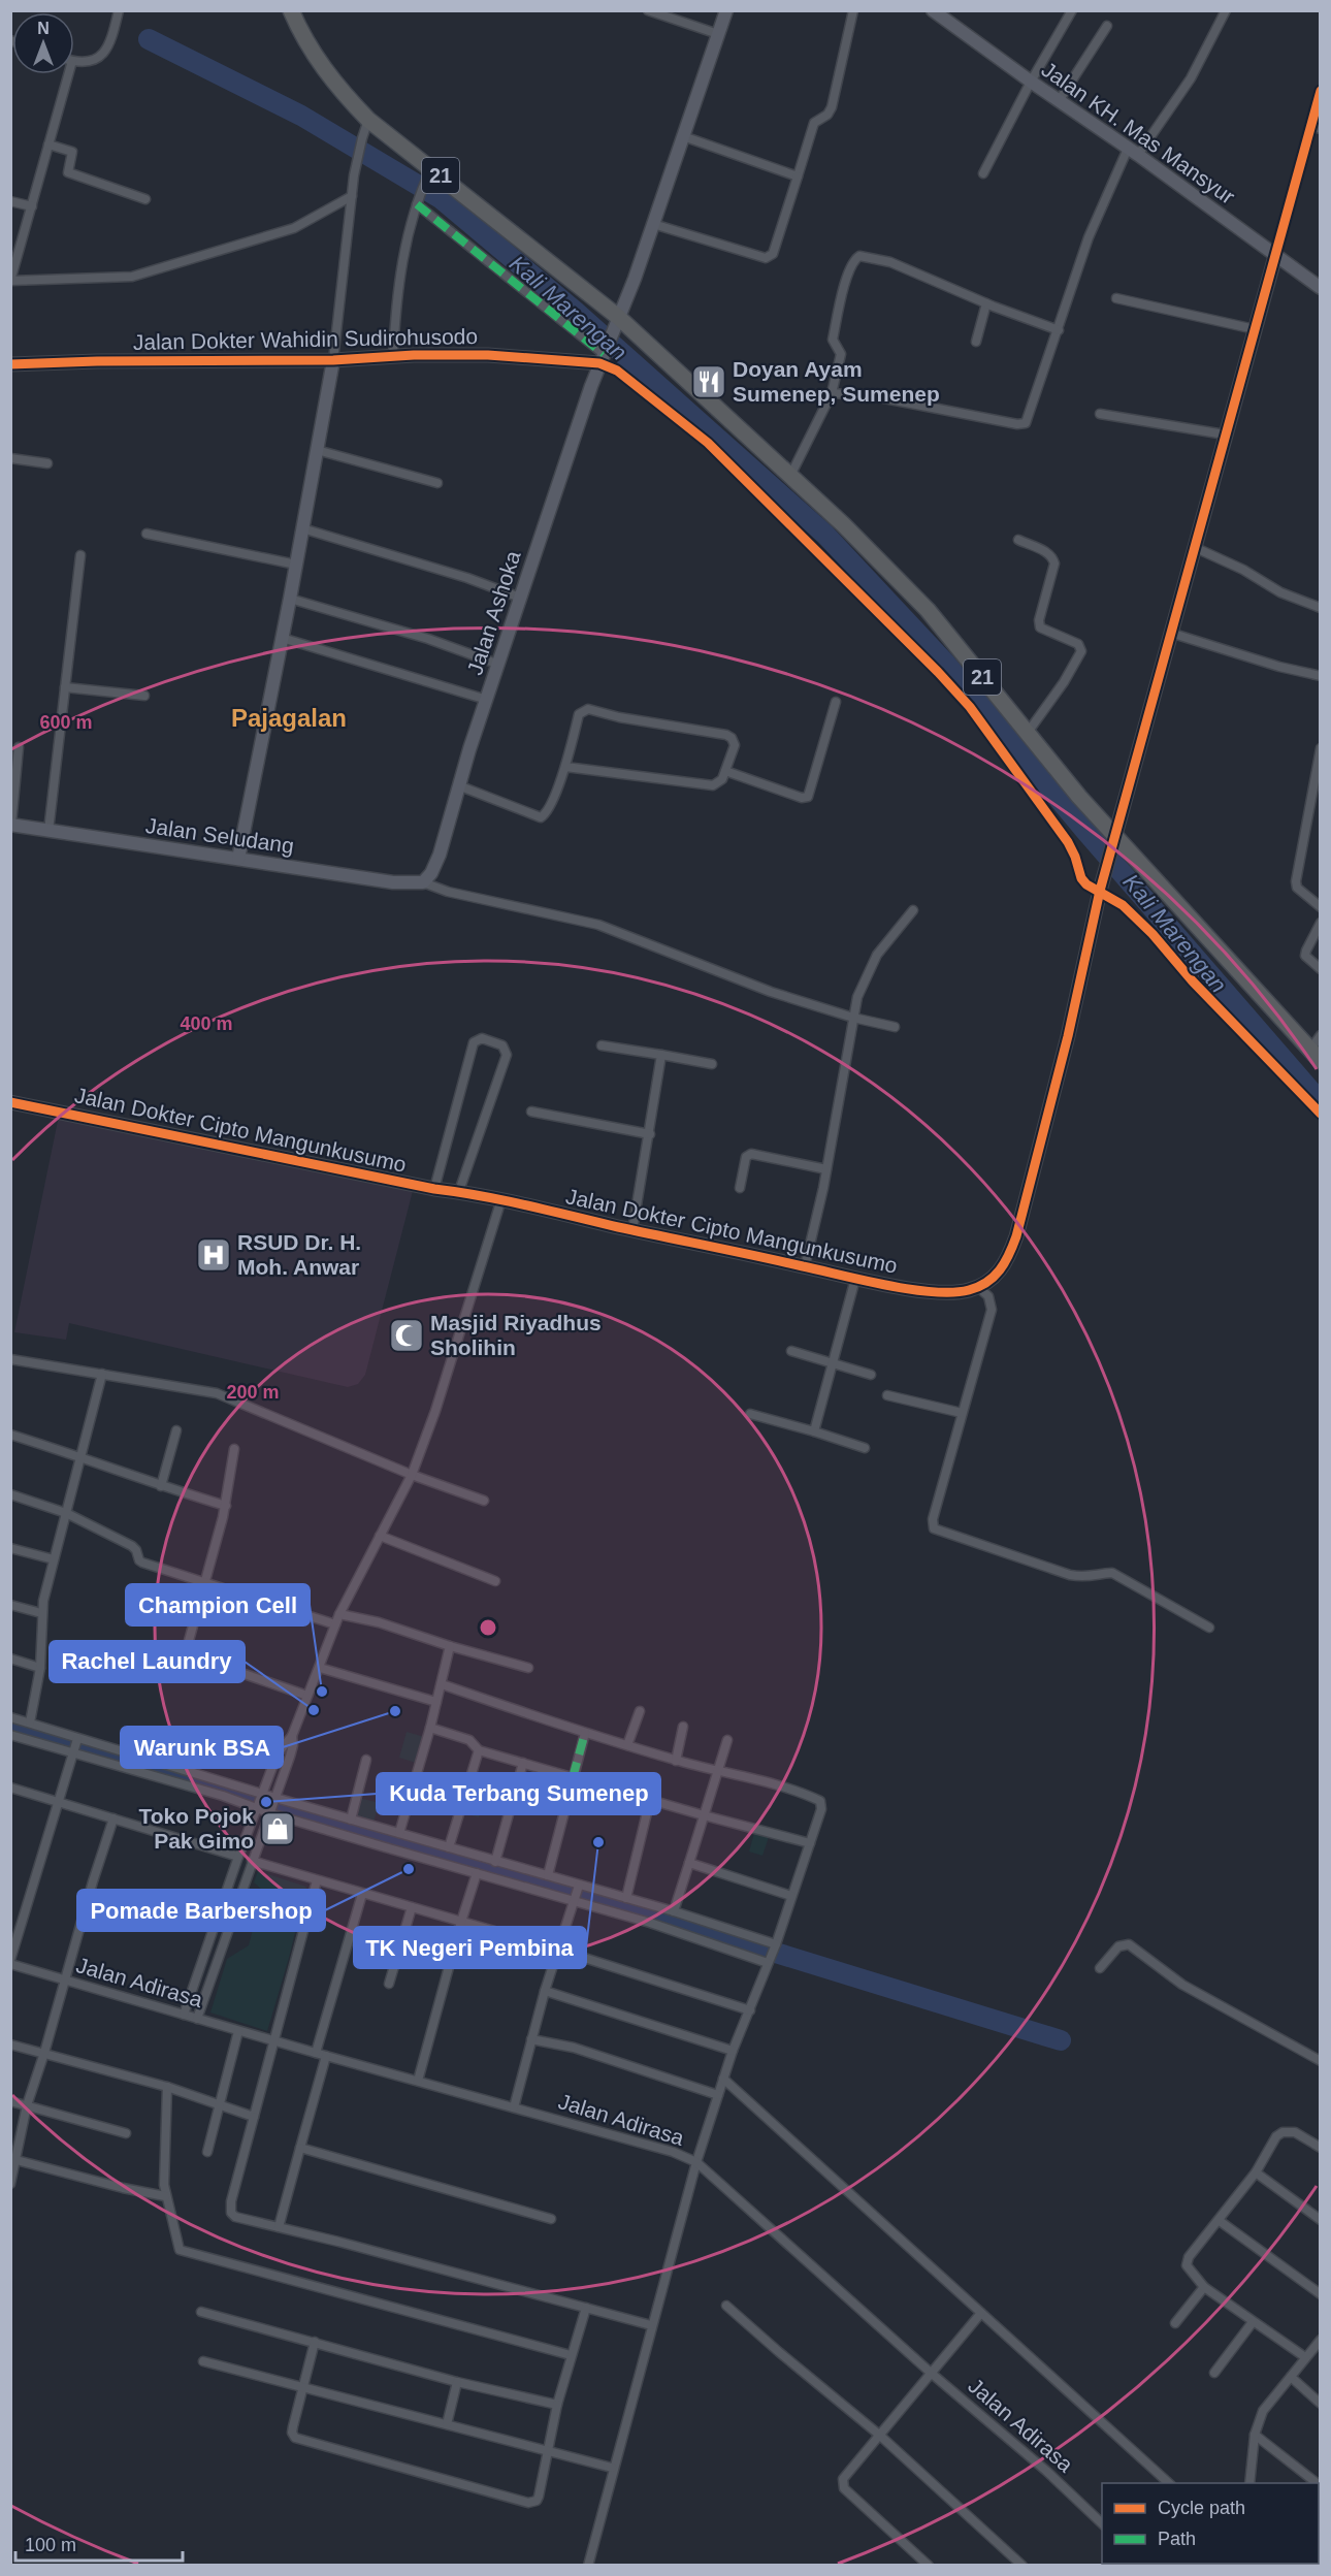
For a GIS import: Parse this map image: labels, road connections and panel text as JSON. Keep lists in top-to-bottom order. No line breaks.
{"streets":{"highway":["21"],"street":["Jalan KH. Mas Mansyur","Jalan Dokter Wahidin Sudirohusodo","Jalan Ashoka","Jalan Seludang","Jalan Dokter Cipto Mangunkusumo","Jalan Adirasa"]},"crossings":[["Jalan KH. Mas Mansyur","Jalan Dokter Cipto Mangunkusumo"],["21","Jalan Dokter Cipto Mangunkusumo"],["Jalan Dokter Wahidin Sudirohusodo","Jalan Ashoka"],["Jalan Ashoka","Jalan Seludang"]],"districts":["Pajagalan"],"water":["Kali Marengan"],"places":{"restaurant":["Doyan Ayam Sumenep, Sumenep"],"hospital":["RSUD Dr. H. Moh. Anwar"],"mosque":["Masjid Riyadhus Sholihin"],"other":["Champion Cell","Rachel Laundry","Warunk BSA","Kuda Terbang Sumenep","TK Negeri Pembina","Pomade Barbershop"],"shop":["Toko Pojok Pak Gimo"]},"legend":["Cycle path","Path"],"scale_bar":"100 m","north":"top","rings":["600 m","400 m","200 m"]}
